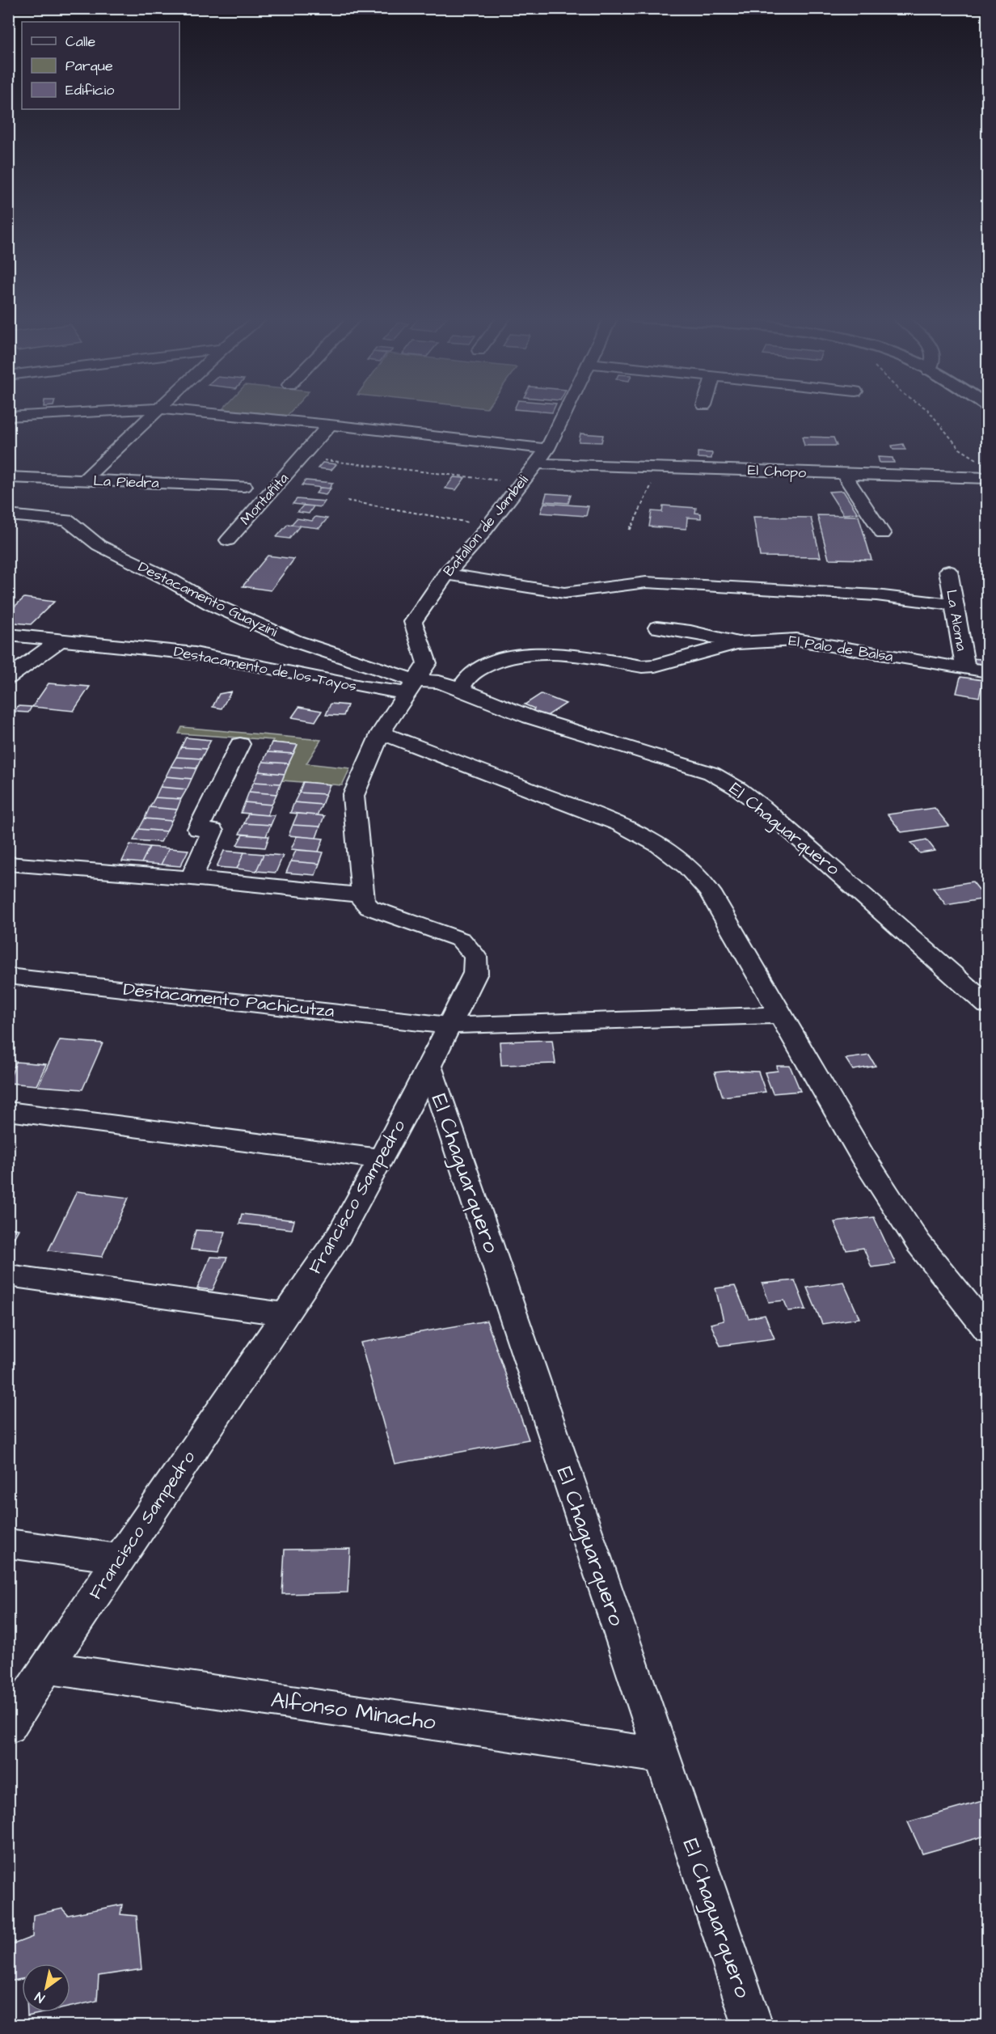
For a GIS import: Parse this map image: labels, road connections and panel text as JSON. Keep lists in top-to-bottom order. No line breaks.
{"streets":{"street":["El Chopo","La Piedra","Montañita","Batallon de Jambeli","Destacamento Guayzini","La Aloma","El Palo de Balsa","Destacamento de los Tayos","El Chaguarquero","Destacamento Pachicutza","Francisco Sampedro","Alfonso Minacho"]},"crossings":[["El Chopo","Batallon de Jambeli"],["Batallon de Jambeli","Destacamento Guayzini"],["Batallon de Jambeli","Destacamento de los Tayos"],["Batallon de Jambeli","El Chaguarquero"],["Destacamento Guayzini","Destacamento de los Tayos"],["Destacamento Guayzini","El Chaguarquero"],["La Aloma","El Palo de Balsa"],["El Palo de Balsa","El Chaguarquero"],["Destacamento de los Tayos","El Chaguarquero"],["El Chaguarquero","Francisco Sampedro"],["El Chaguarquero","Alfonso Minacho"],["Destacamento Pachicutza","Francisco Sampedro"],["Francisco Sampedro","Alfonso Minacho"]],"legend":["Calle","Parque","Edificio"],"north":"bottom left"}
